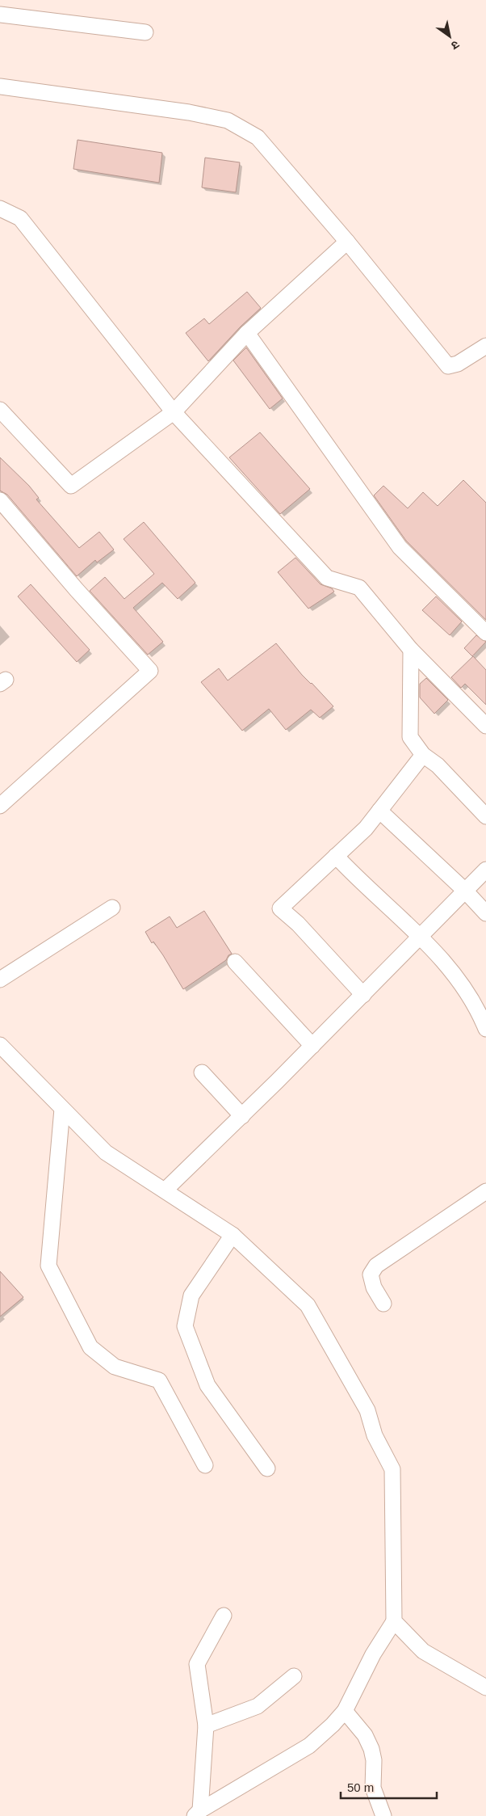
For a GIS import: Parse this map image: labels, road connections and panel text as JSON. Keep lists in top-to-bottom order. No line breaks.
{"scale_bar":"50 m","north":"bottom right"}
